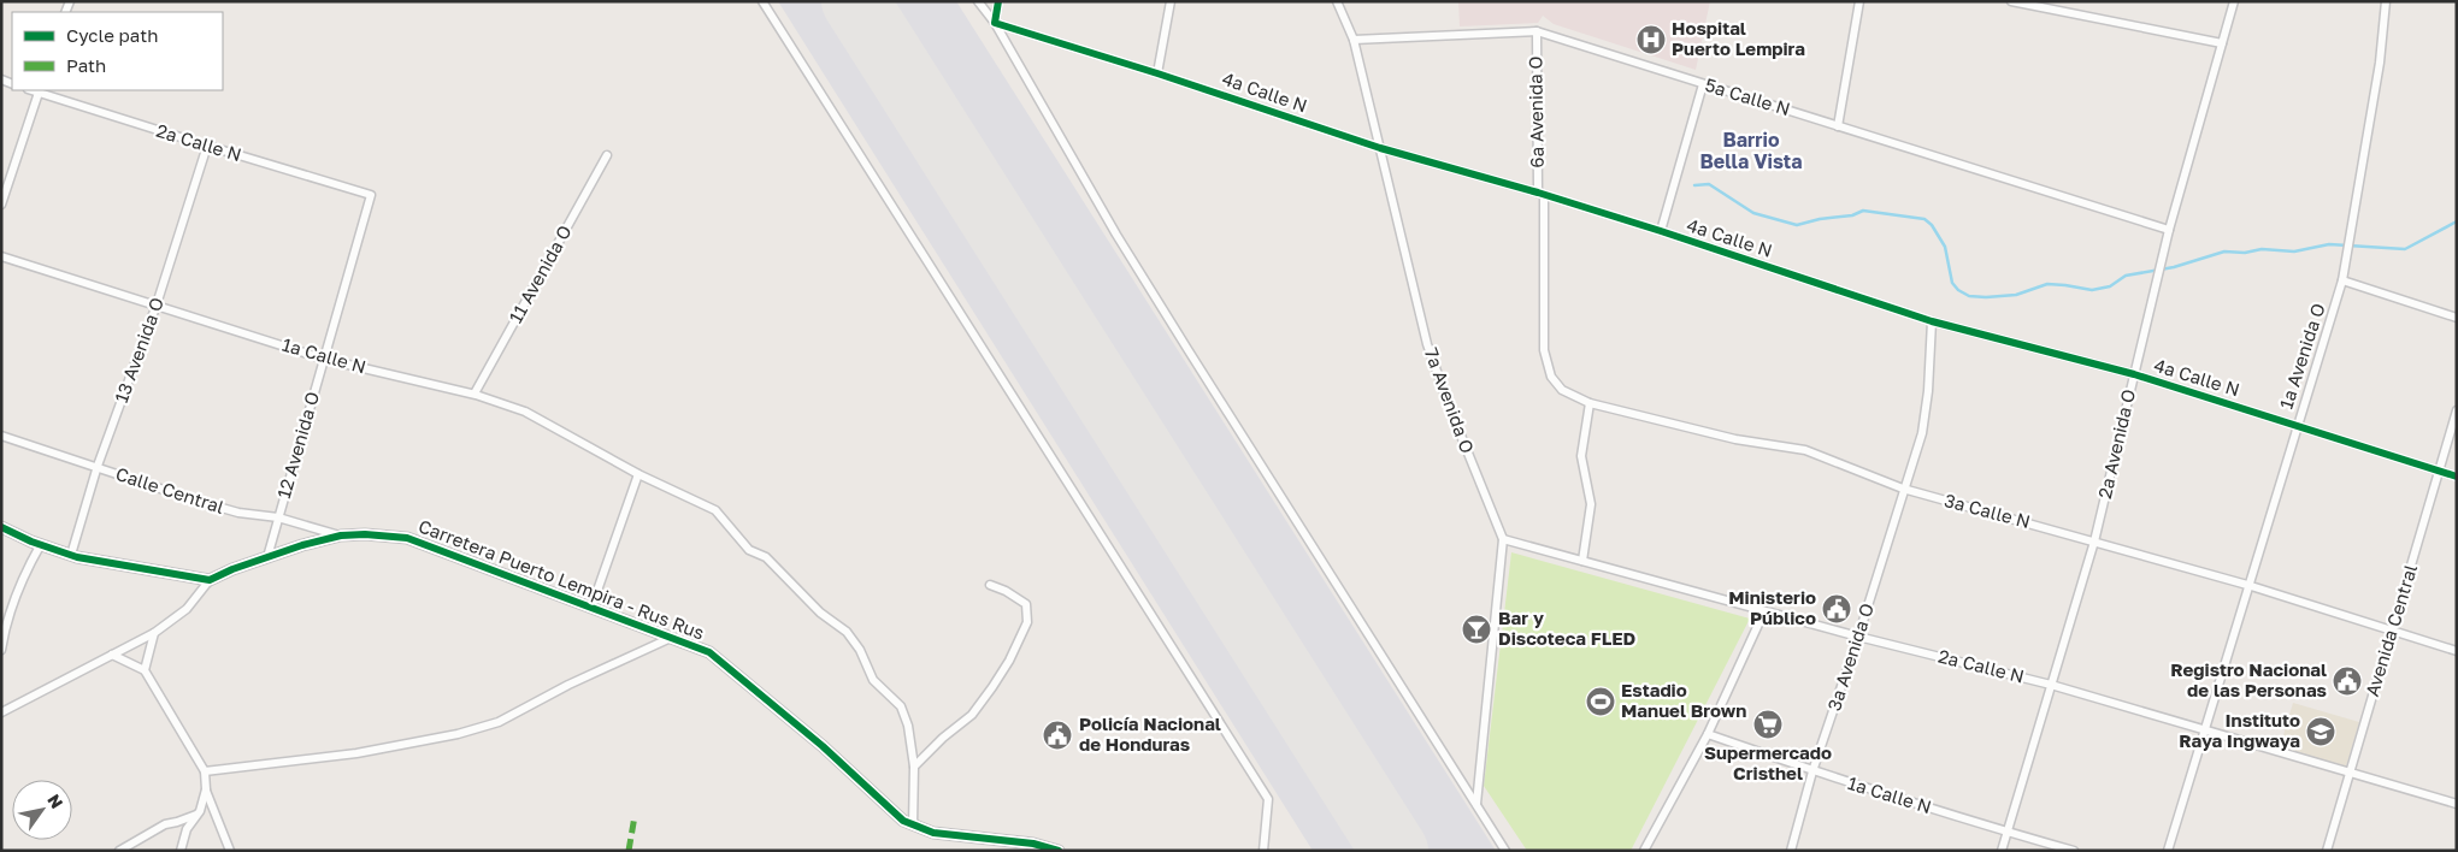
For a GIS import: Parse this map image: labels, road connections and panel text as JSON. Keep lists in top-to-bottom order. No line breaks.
{"streets":{"street":["4a Calle N","5a Calle N","6a Avenida O","2a Calle N","11 Avenida O","13 Avenida O","1a Calle N","1a Avenida O","7a Avenida O","2a Avenida O","12 Avenida O","Calle Central","3a Calle N","Carretera Puerto Lempira - Rus Rus","Avenida Central","3a Avenida O"]},"crossings":[["4a Calle N","6a Avenida O"],["4a Calle N","1a Avenida O"],["4a Calle N","7a Avenida O"],["4a Calle N","2a Avenida O"],["4a Calle N","Avenida Central"],["4a Calle N","3a Avenida O"],["5a Calle N","6a Avenida O"],["5a Calle N","7a Avenida O"],["5a Calle N","2a Avenida O"],["6a Avenida O","3a Calle N"],["2a Calle N","13 Avenida O"],["2a Calle N","1a Avenida O"],["2a Calle N","7a Avenida O"],["2a Calle N","2a Avenida O"],["2a Calle N","12 Avenida O"],["2a Calle N","Avenida Central"],["2a Calle N","3a Avenida O"],["11 Avenida O","1a Calle N"],["13 Avenida O","1a Calle N"],["13 Avenida O","Calle Central"],["1a Calle N","2a Avenida O"],["1a Calle N","12 Avenida O"],["1a Calle N","Carretera Puerto Lempira - Rus Rus"],["1a Calle N","3a Avenida O"],["1a Avenida O","3a Calle N"],["2a Avenida O","3a Calle N"],["12 Avenida O","Calle Central"],["12 Avenida O","Carretera Puerto Lempira - Rus Rus"],["Calle Central","Carretera Puerto Lempira - Rus Rus"],["3a Calle N","Avenida Central"],["3a Calle N","3a Avenida O"]],"districts":["Barrio Bella Vista"],"places":{"hospital":["Hospital Puerto Lempira"],"public building":["Ministerio Público","Registro Nacional de las Personas","Policía Nacional de Honduras"],"bar":["Bar y Discoteca FLED"],"sports":["Estadio Manuel Brown"],"supermarket":["Supermercado Cristhel"],"school or university":["Instituto Raya Ingwaya"]},"legend":["Cycle path","Path"],"north":"top right"}
